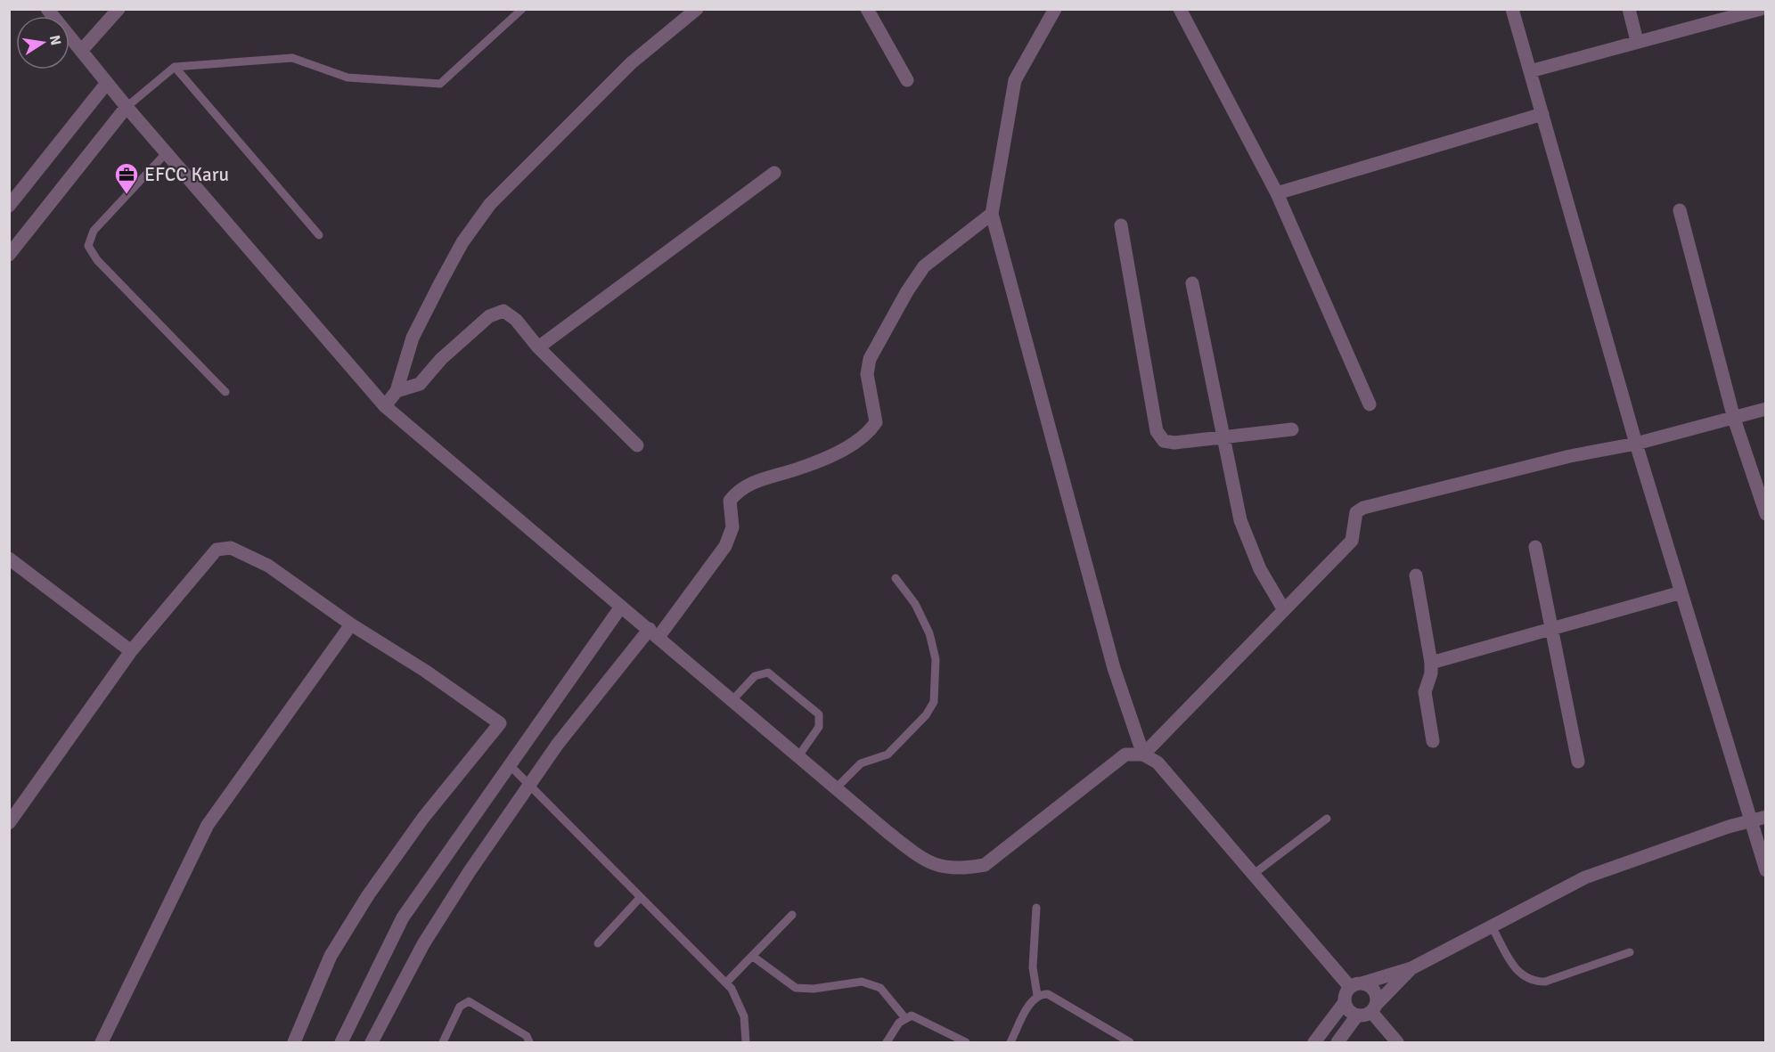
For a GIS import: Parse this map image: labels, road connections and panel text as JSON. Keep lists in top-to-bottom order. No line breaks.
{"places":{"office":["EFCC Karu"]},"north":"right"}
